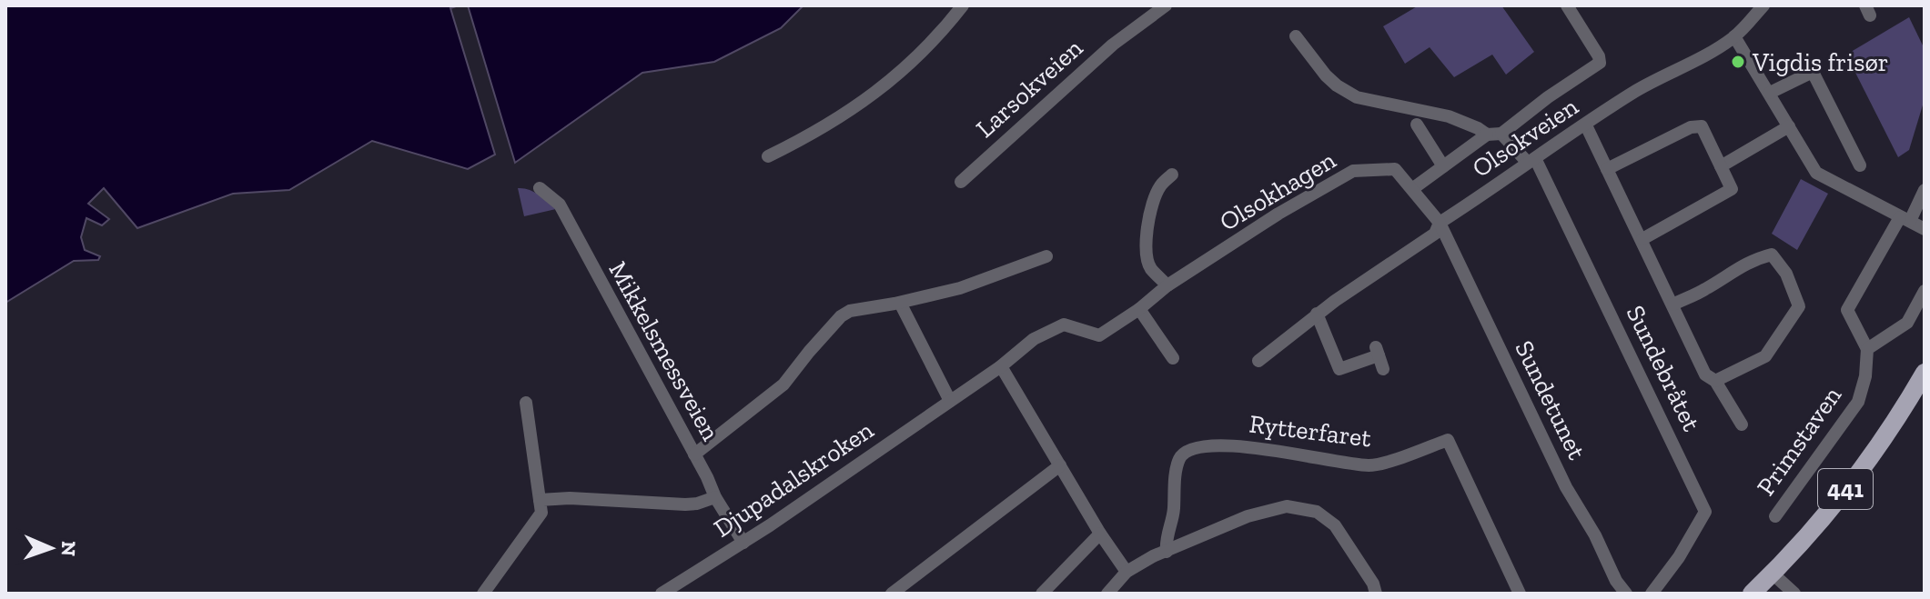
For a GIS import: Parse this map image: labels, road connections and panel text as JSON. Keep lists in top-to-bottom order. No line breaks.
{"streets":{"main road":["441"],"street":["Larsokveien","Olsokveien","Olsokhagen","Mikkelsmessveien","Sundebråtet","Sundetunet","Rytterfaret","Primstaven","Djupadalskroken"]},"crossings":[["Olsokveien","Olsokhagen"],["Olsokveien","Sundebråtet"],["Olsokveien","Sundetunet"],["Olsokhagen","Sundetunet"],["Olsokhagen","Djupadalskroken"],["Mikkelsmessveien","Djupadalskroken"]],"places":["Vigdis frisør"],"north":"right"}
